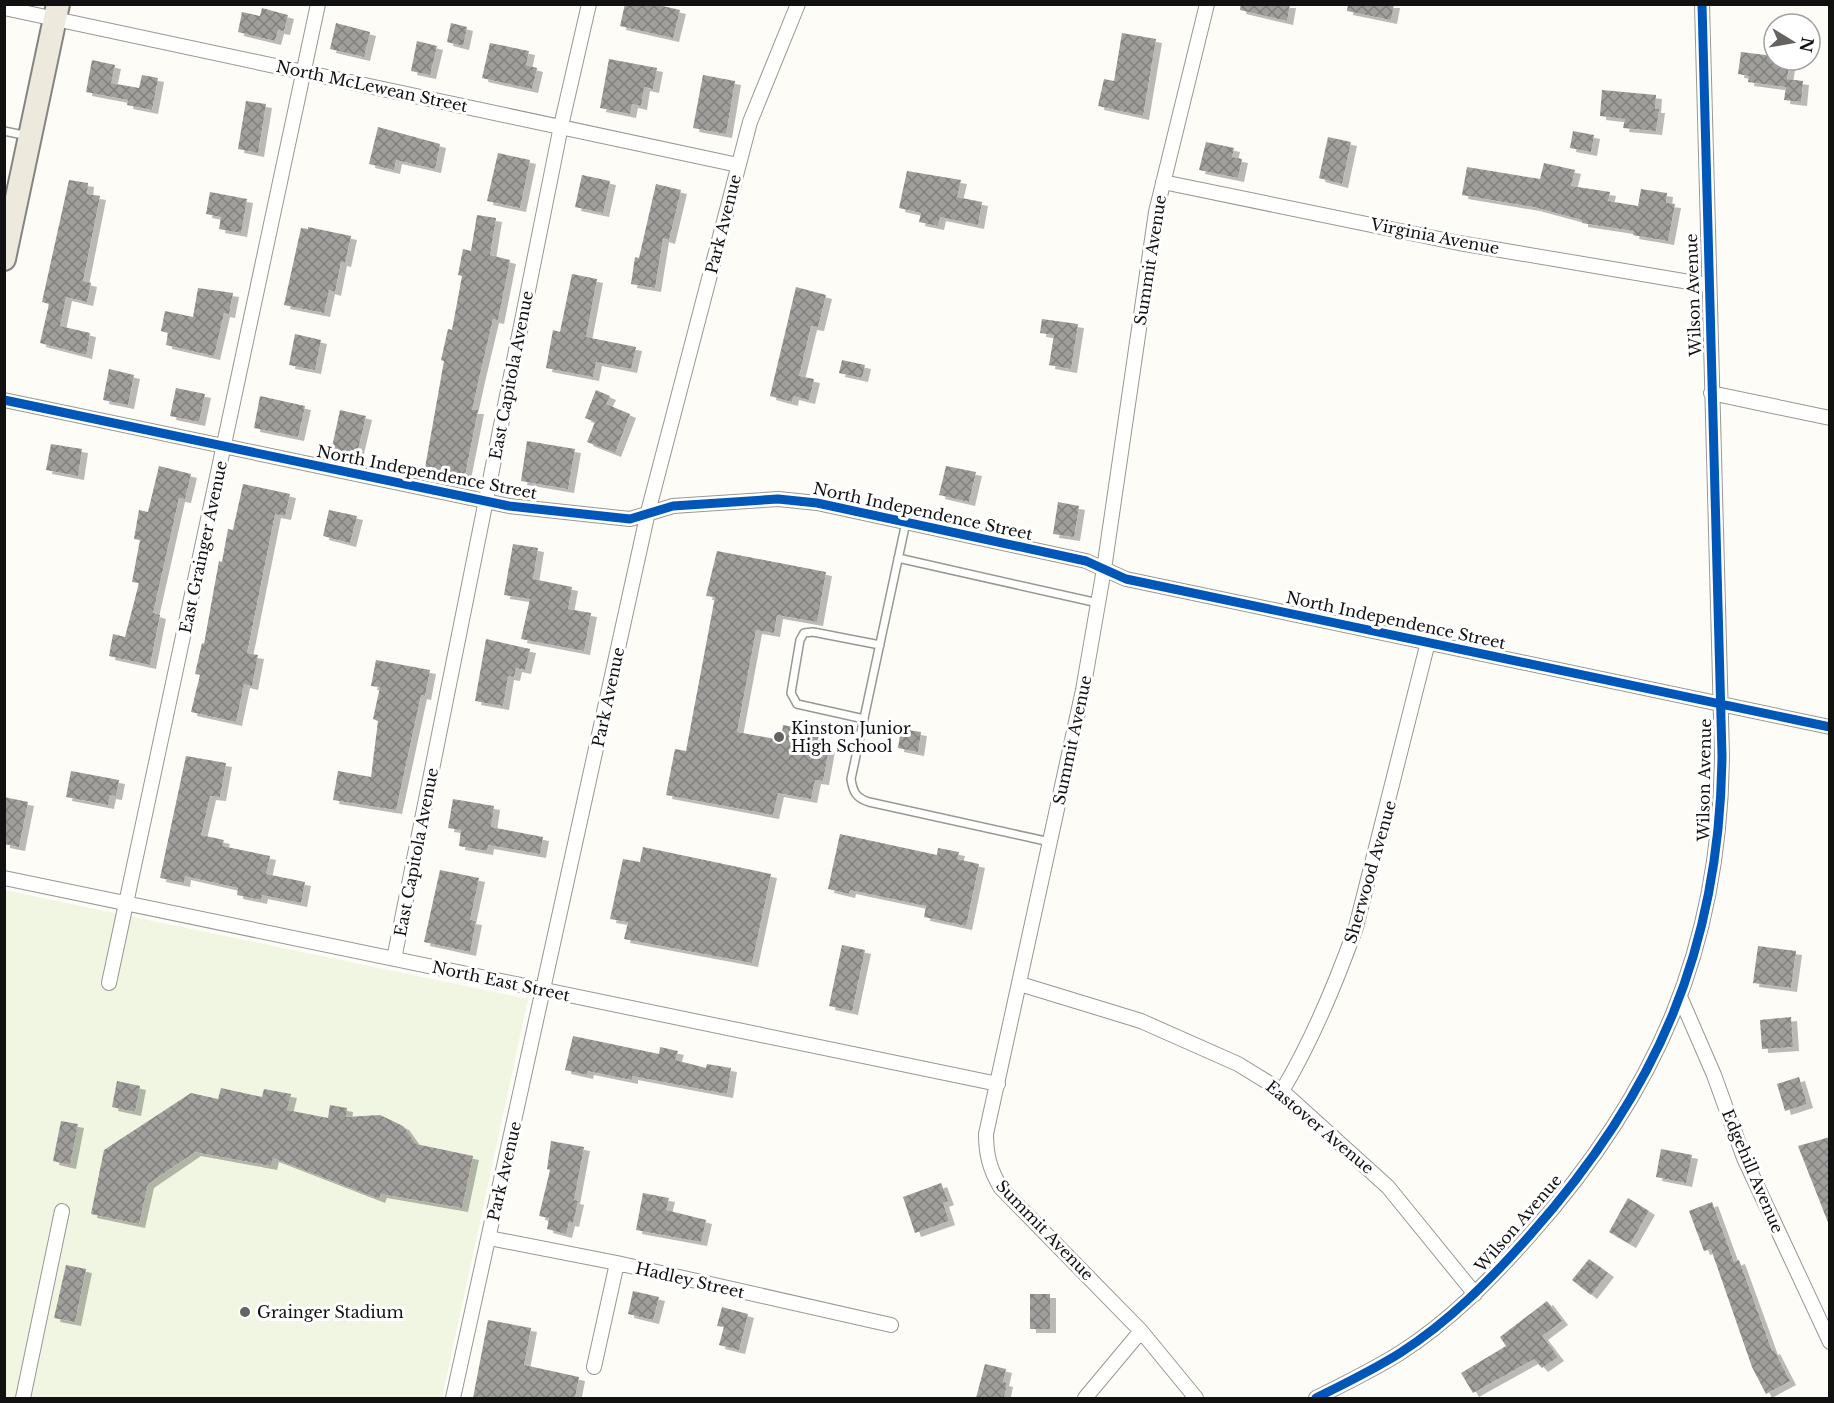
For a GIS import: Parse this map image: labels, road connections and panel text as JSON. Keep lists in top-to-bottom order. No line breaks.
{"streets":{"street":["North McLewean Street","Park Avenue","Virginia Avenue","Summit Avenue","Wilson Avenue","East Capitola Avenue","North Independence Street","East Grainger Avenue","Sherwood Avenue","North East Street","Eastover Avenue","Edgehill Avenue","Hadley Street"]},"crossings":[["North McLewean Street","Park Avenue"],["North McLewean Street","East Capitola Avenue"],["North McLewean Street","East Grainger Avenue"],["Park Avenue","North Independence Street"],["Park Avenue","North East Street"],["Park Avenue","Hadley Street"],["Virginia Avenue","Summit Avenue"],["Virginia Avenue","Wilson Avenue"],["Summit Avenue","North Independence Street"],["Summit Avenue","North East Street"],["Summit Avenue","Eastover Avenue"],["Wilson Avenue","North Independence Street"],["Wilson Avenue","Eastover Avenue"],["Wilson Avenue","Edgehill Avenue"],["East Capitola Avenue","North Independence Street"],["East Capitola Avenue","North East Street"],["North Independence Street","East Grainger Avenue"],["North Independence Street","Sherwood Avenue"],["East Grainger Avenue","North East Street"],["Sherwood Avenue","Eastover Avenue"]],"places":["Kinston Junior High School","Grainger Stadium"],"north":"right"}
